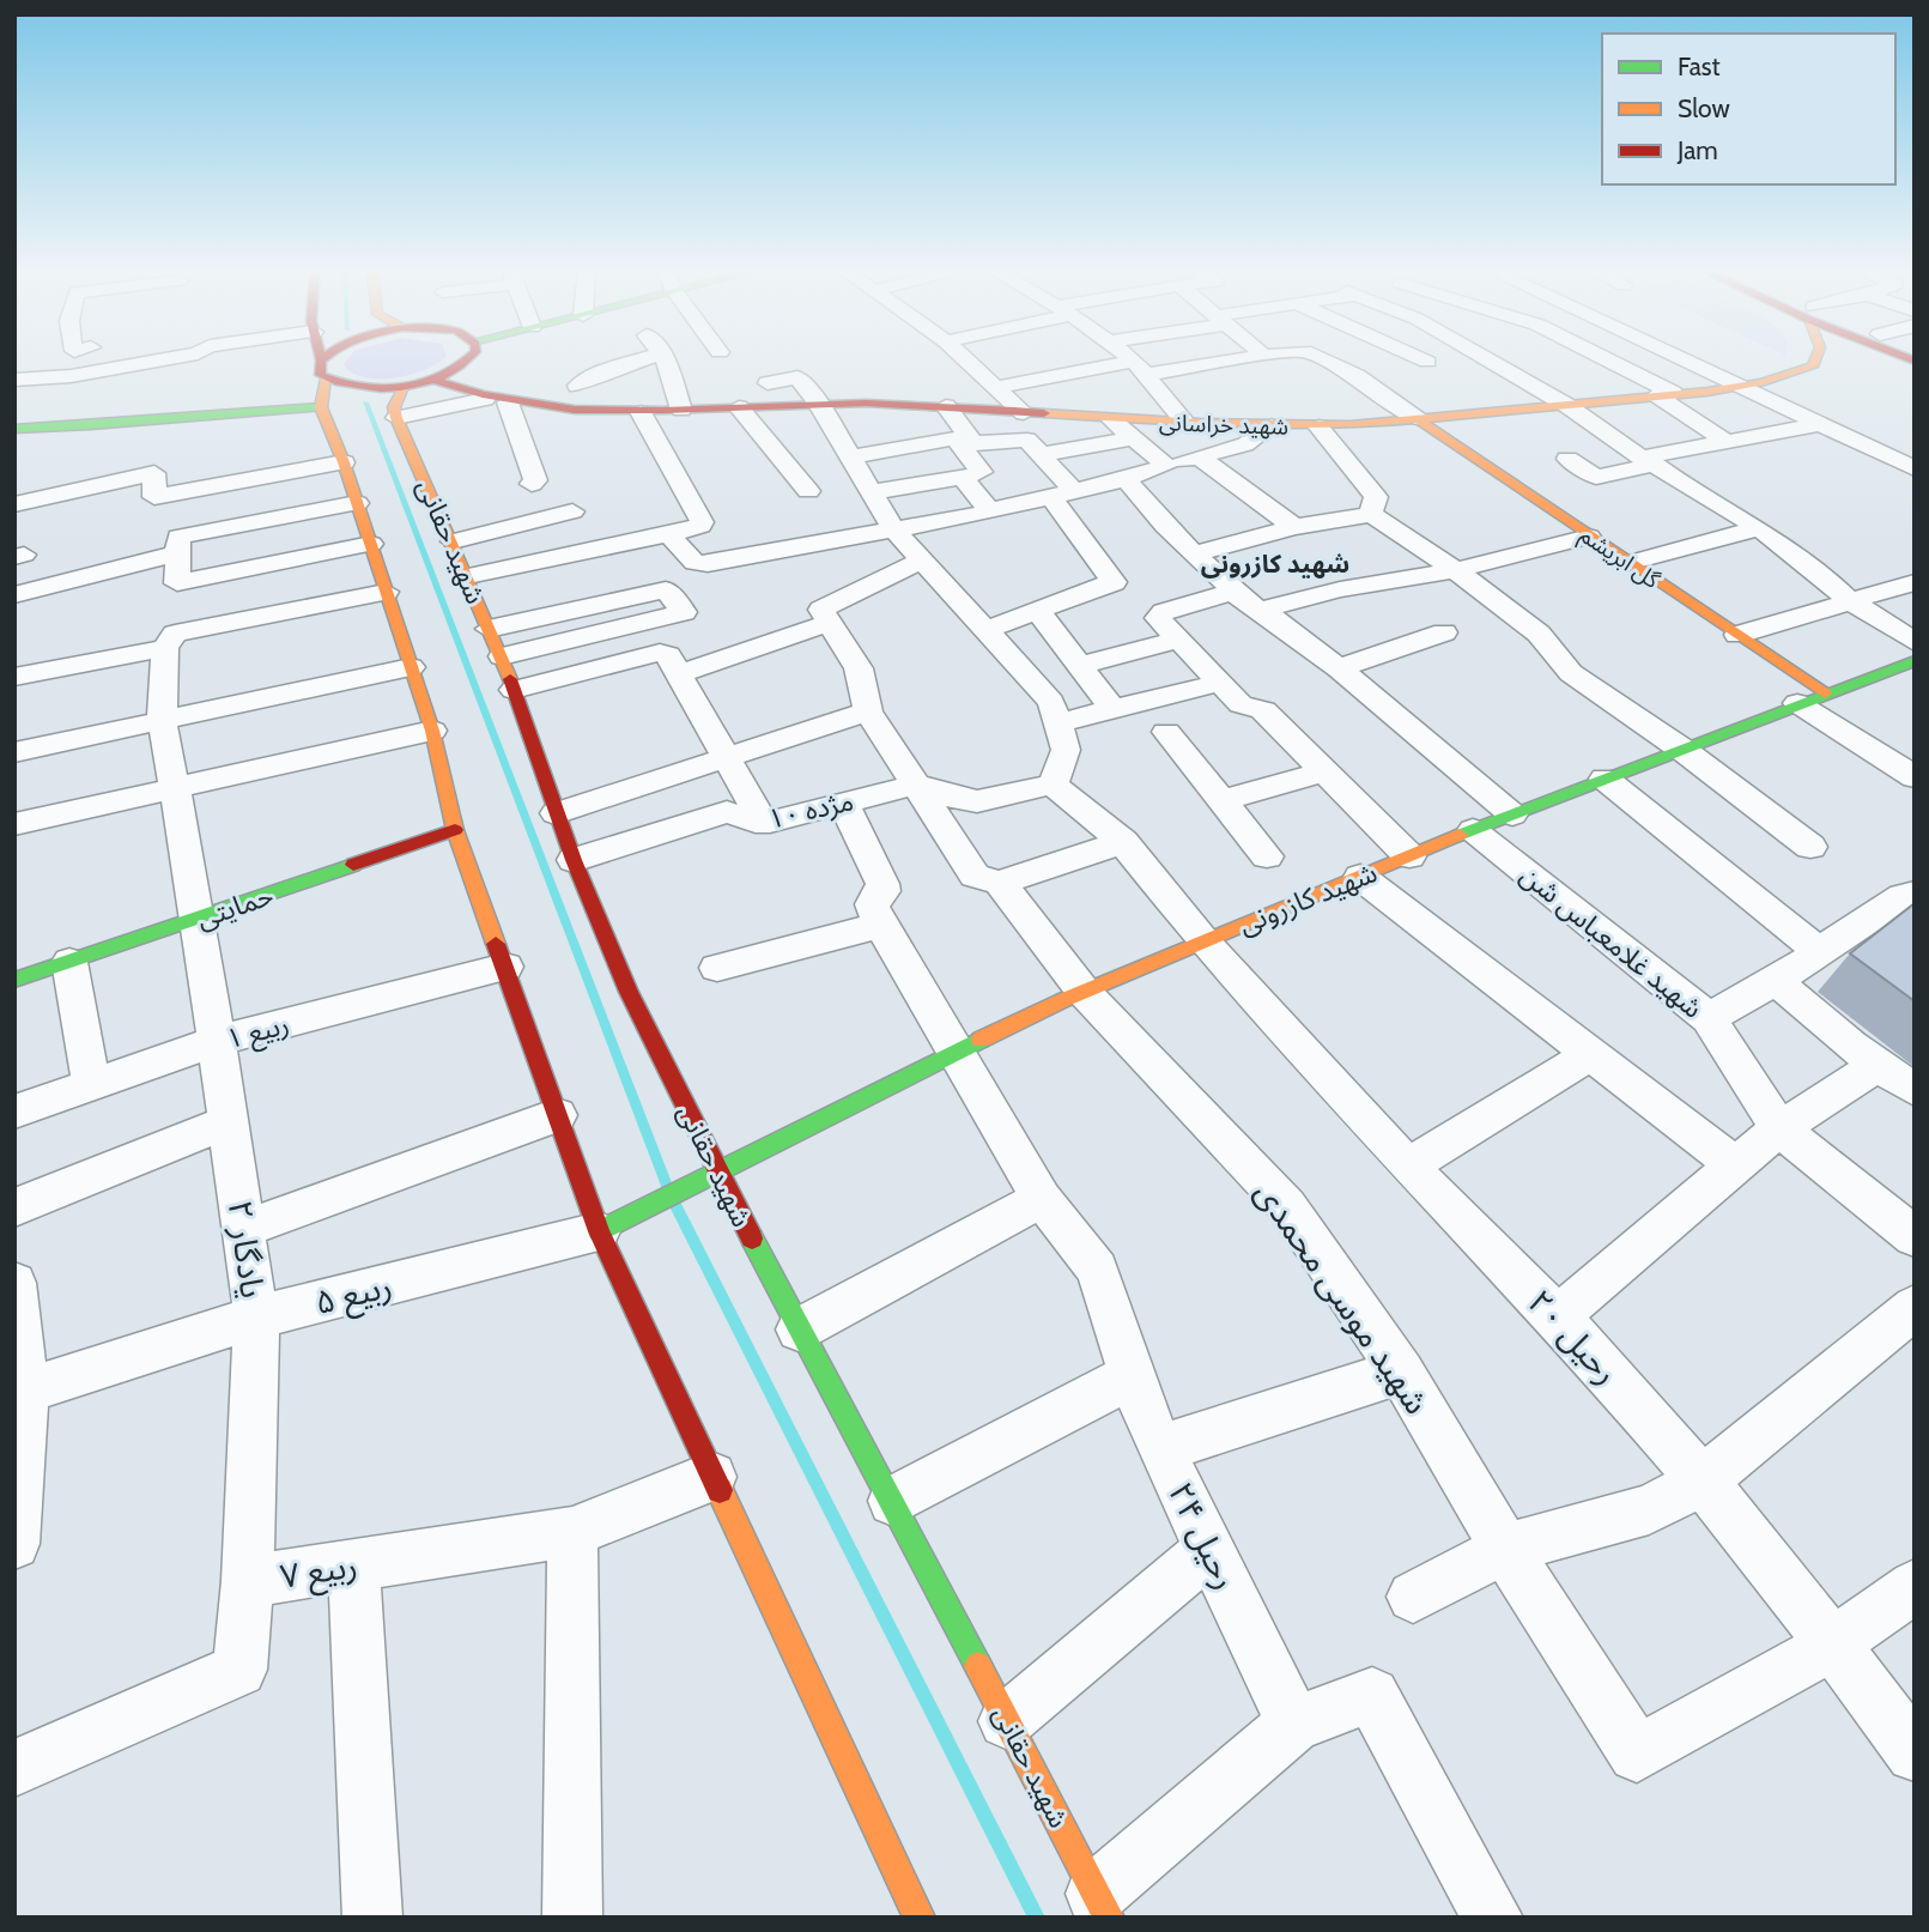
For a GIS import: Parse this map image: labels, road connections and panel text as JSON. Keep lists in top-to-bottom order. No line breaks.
{"streets":{"main road":["شهید خراسانی","شهید حقانی","گل ابریشم","شهید کازرونی","حمایتی"],"street":["مژده ۱۰","شهید غلامعباس شن","ربیع ۱","یادگار ۲","ربیع ۵","شهید موسی محمدی","رحیل ۲۰","رحیل ۲۴","ربیع ۷"]},"crossings":[["شهید خراسانی","گل ابریشم"],["شهید حقانی","مژده ۱۰"],["شهید حقانی","شهید کازرونی"],["گل ابریشم","شهید کازرونی"],["شهید کازرونی","شهید غلامعباس شن"],["شهید کازرونی","ربیع ۵"],["شهید کازرونی","شهید موسی محمدی"],["شهید کازرونی","رحیل ۲۰"],["شهید کازرونی","رحیل ۲۴"],["حمایتی","یادگار ۲"],["ربیع ۱","یادگار ۲"],["یادگار ۲","ربیع ۵"],["یادگار ۲","ربیع ۷"],["شهید موسی محمدی","رحیل ۲۰"]],"districts":["شهید کازرونی"],"legend":["Fast","Slow","Jam"]}
